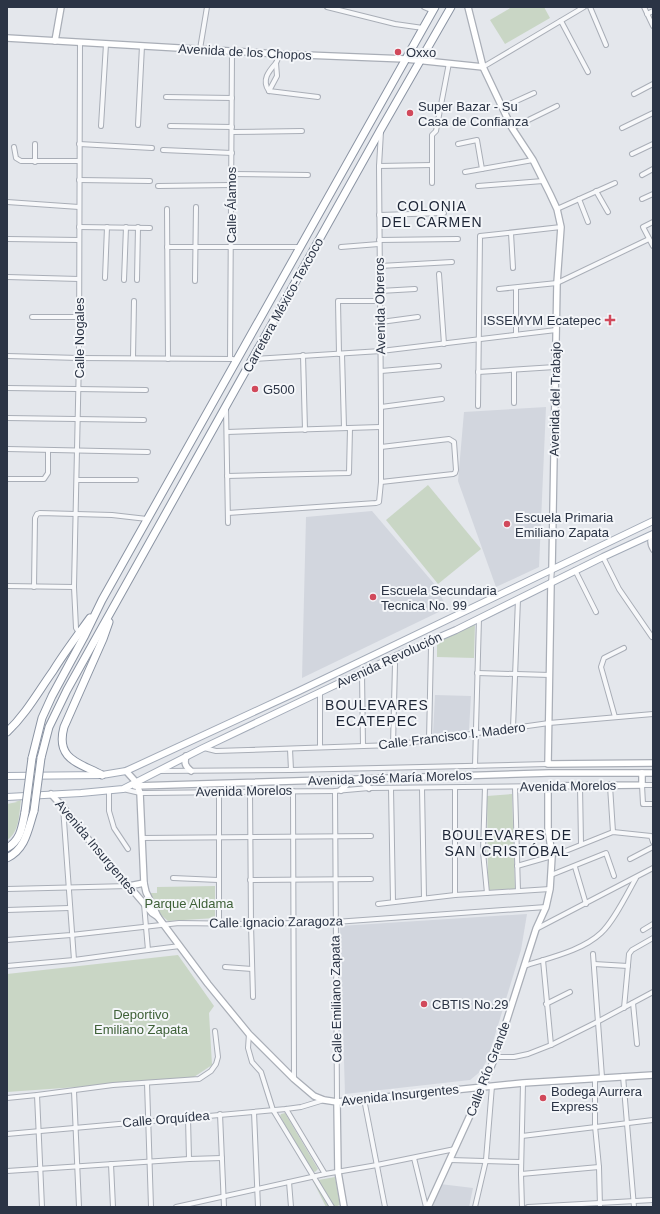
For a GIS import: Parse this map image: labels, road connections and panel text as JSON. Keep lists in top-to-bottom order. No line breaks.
{"streets":{"highway":["Carretera México-Texcoco"],"main road":["Avenida de los Chopos","Avenida del Trabajo","Avenida Revolución","Avenida José María Morelos","Avenida Morelos","Avenida Insurgentes","Calle Emiliano Zapata","Calle Río Grande"],"street":["Calle Álamos","Avenida Obreros","Calle Nogales","Calle Francisco I. Madero","Calle Ignacio Zaragoza","Calle Orquídea"]},"crossings":[["Avenida de los Chopos","Calle Álamos"],["Avenida de los Chopos","Carretera México-Texcoco"],["Avenida de los Chopos","Calle Nogales"],["Avenida de los Chopos","Avenida del Trabajo"],["Calle Álamos","Carretera México-Texcoco"],["Carretera México-Texcoco","Avenida Obreros"],["Avenida del Trabajo","Avenida Revolución"],["Avenida del Trabajo","Calle Francisco I. Madero"],["Avenida del Trabajo","Avenida José María Morelos"],["Avenida Revolución","Calle Francisco I. Madero"],["Avenida Revolución","Avenida José María Morelos"],["Avenida Revolución","Avenida Morelos"],["Avenida Revolución","Avenida Insurgentes"],["Avenida José María Morelos","Avenida Insurgentes"],["Avenida Morelos","Avenida Insurgentes"],["Avenida Morelos","Calle Emiliano Zapata"],["Avenida Morelos","Calle Río Grande"],["Avenida Insurgentes","Calle Ignacio Zaragoza"],["Avenida Insurgentes","Calle Emiliano Zapata"],["Avenida Insurgentes","Calle Río Grande"],["Avenida Insurgentes","Calle Orquídea"],["Calle Ignacio Zaragoza","Calle Emiliano Zapata"],["Calle Ignacio Zaragoza","Calle Río Grande"]],"districts":["COLONIA DEL CARMEN","BOULEVARES ECATEPEC","BOULEVARES DE SAN CRISTÓBAL"],"parks":["Parque Aldama","Deportivo Emiliano Zapata"],"places":{"other":["Oxxo","Super Bazar - Su Casa de Confianza","G500","Escuela Primaria Emiliano Zapata","Escuela Secundaria Tecnica No. 99","CBTIS No.29","Bodega Aurrera Express"],"health":["ISSEMYM Ecatepec"]}}
